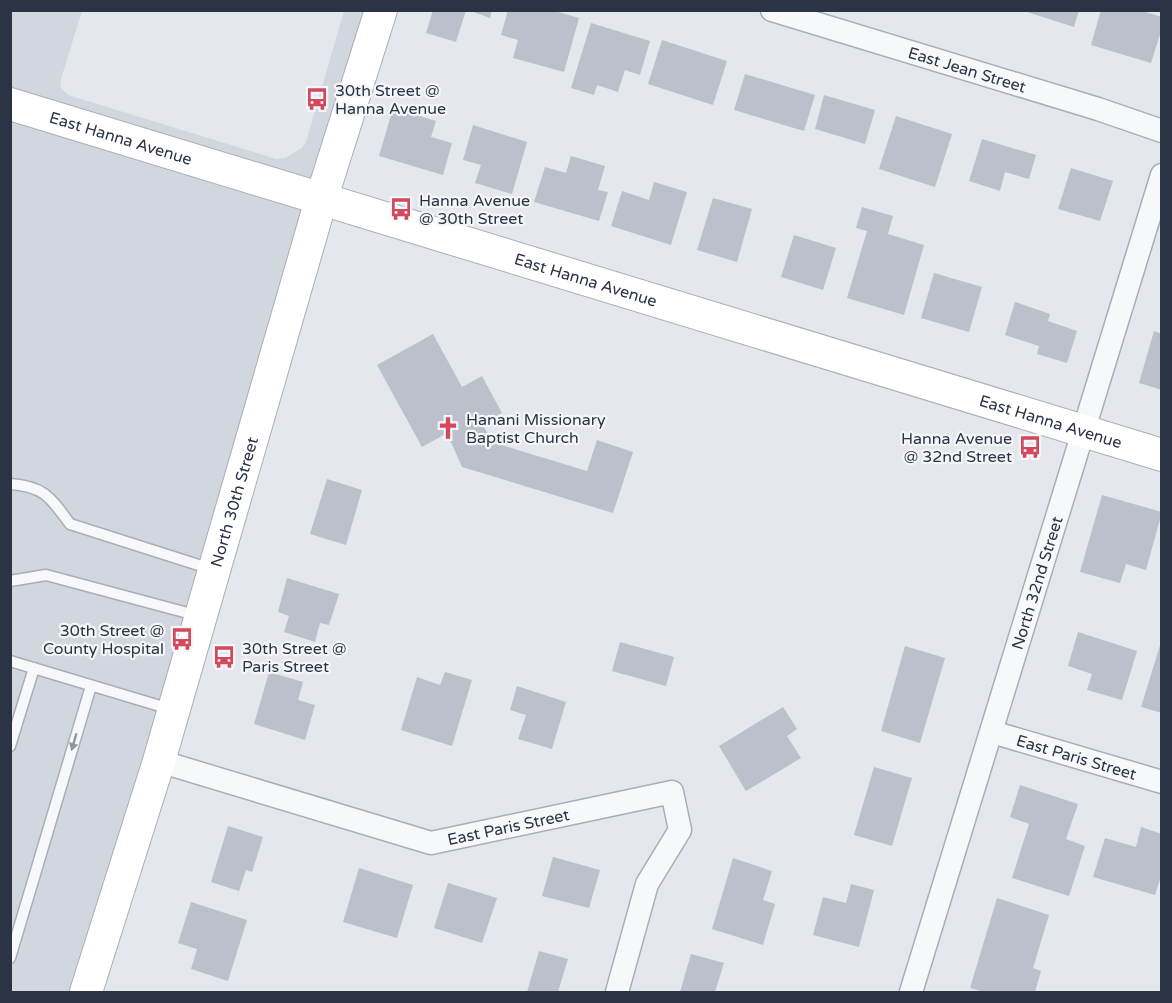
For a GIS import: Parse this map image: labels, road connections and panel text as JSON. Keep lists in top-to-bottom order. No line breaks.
{"streets":{"street":["East Jean Street","East Hanna Avenue","North 30th Street","North 32nd Street","East Paris Street"]},"crossings":[["East Hanna Avenue","North 30th Street"],["East Hanna Avenue","North 32nd Street"],["North 30th Street","East Paris Street"],["North 32nd Street","East Paris Street"]],"places":{"bus stop":["30th Street @ Hanna Avenue","Hanna Avenue @ 30th Street","Hanna Avenue @ 32nd Street","30th Street @ County Hospital","30th Street @ Paris Street"],"church":["Hanani Missionary Baptist Church"]}}
